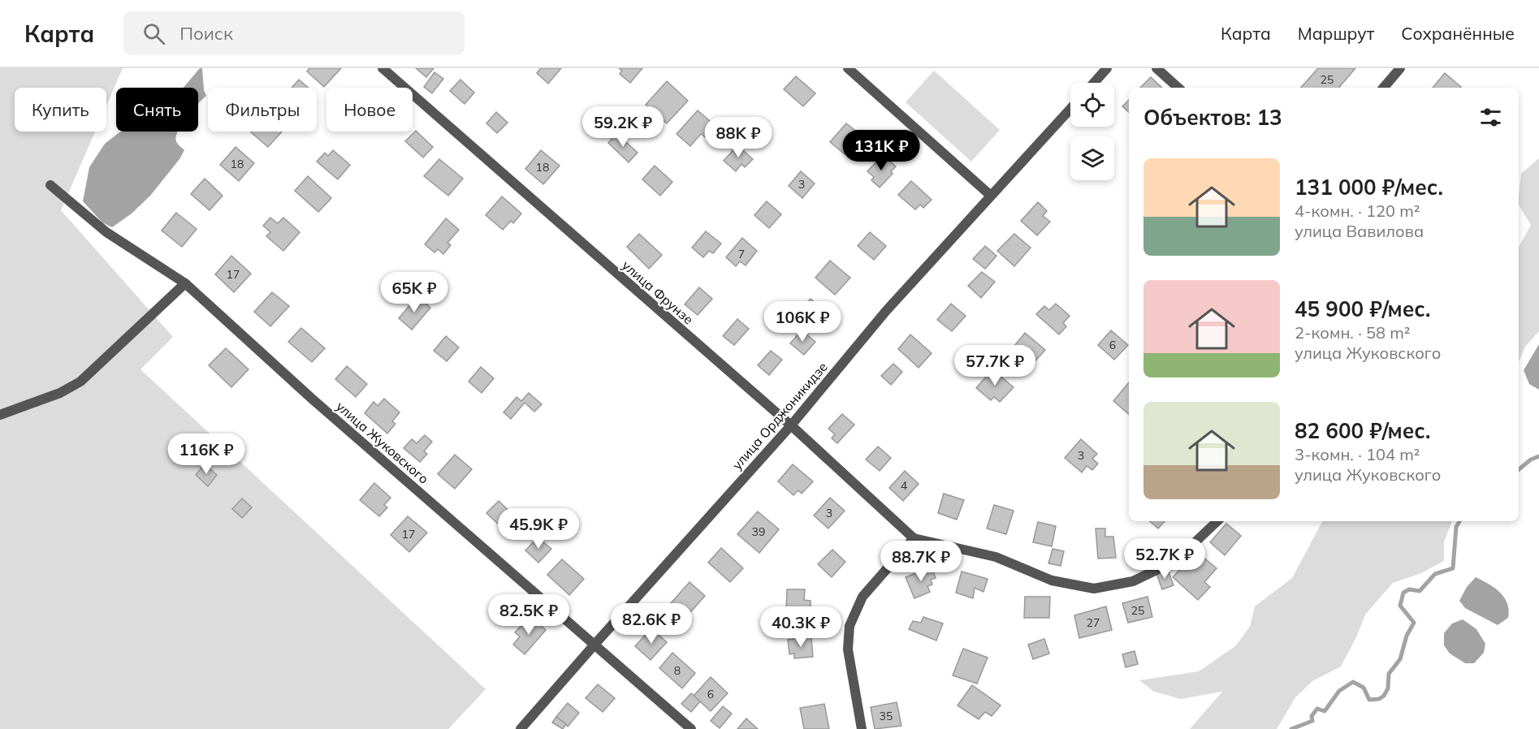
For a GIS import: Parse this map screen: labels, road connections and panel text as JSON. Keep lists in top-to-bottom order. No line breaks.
{"streets":{"street":["улица Фрунзе","улица Орджоникидзе","улица Жуковского"]},"crossings":[["улица Фрунзе","улица Орджоникидзе"],["улица Орджоникидзе","улица Жуковского"]],"house_numbers":["25","18","18","3","7","17","6","3","4","3","39","17","25","27","8","6","35"],"page":{"header":"Карта","search":"Поиск","nav":["Карта","Маршрут","Сохранённые"],"chip":["Купить","Снять","Фильтры","Новое"],"heading":"Объектов: 13","price":["59.2K ₽","88K ₽","131K ₽","65K ₽","106K ₽","57.7K ₽","116K ₽","45.9K ₽","52.7K ₽","88.7K ₽","82.5K ₽","82.6K ₽","40.3K ₽"],"list":[{"name":"131 000 ₽/мес.","note":"4-комн. · 120 m² · улица Вавилова"},{"name":"45 900 ₽/мес.","note":"2-комн. · 58 m² · улица Жуковского"},{"name":"82 600 ₽/мес.","note":"3-комн. · 104 m² · улица Жуковского"}]}}
